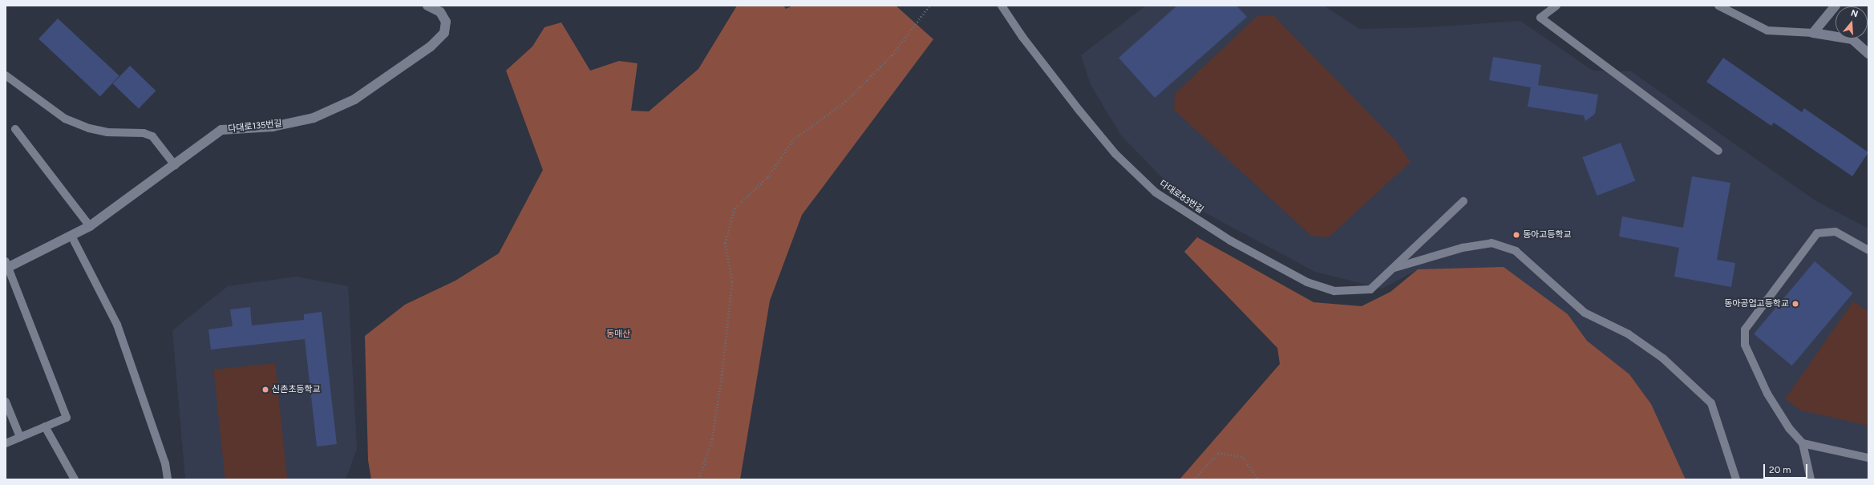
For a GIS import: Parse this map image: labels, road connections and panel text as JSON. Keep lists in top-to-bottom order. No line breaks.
{"streets":{"street":["다대로135번길"],"lane":["다대로83번길"]},"parks":["동매산"],"places":["동아고등학교","동아공업고등학교","신촌초등학교"],"scale_bar":"20 m","north":"top"}
